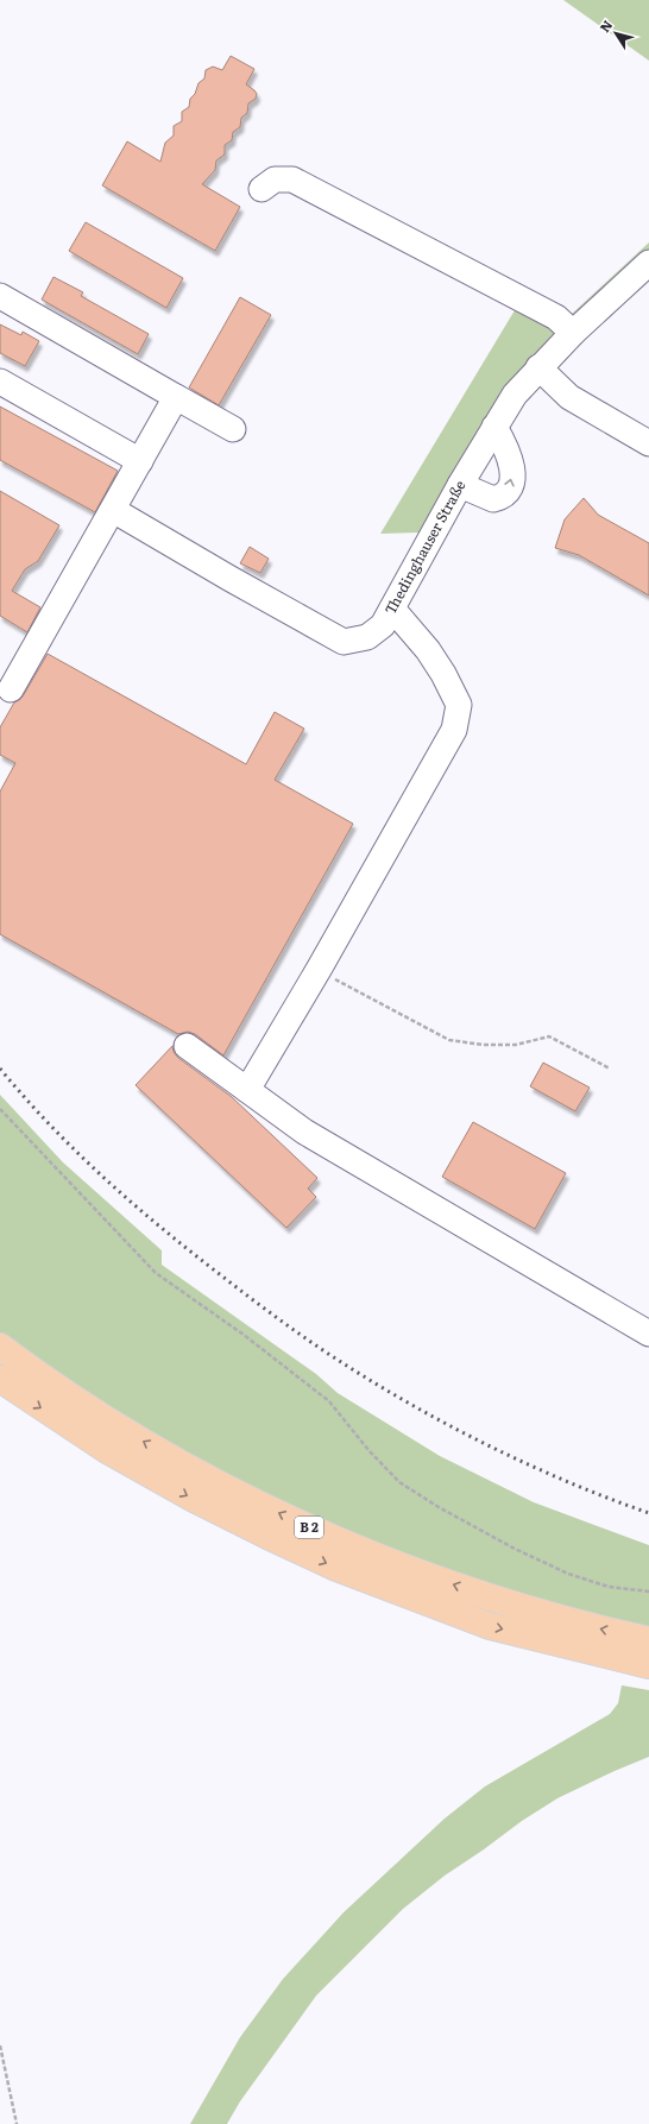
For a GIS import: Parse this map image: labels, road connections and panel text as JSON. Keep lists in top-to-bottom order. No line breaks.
{"streets":{"main road":["B 2"],"lane":["Thedinghauser Straße"]},"north":"top left"}
